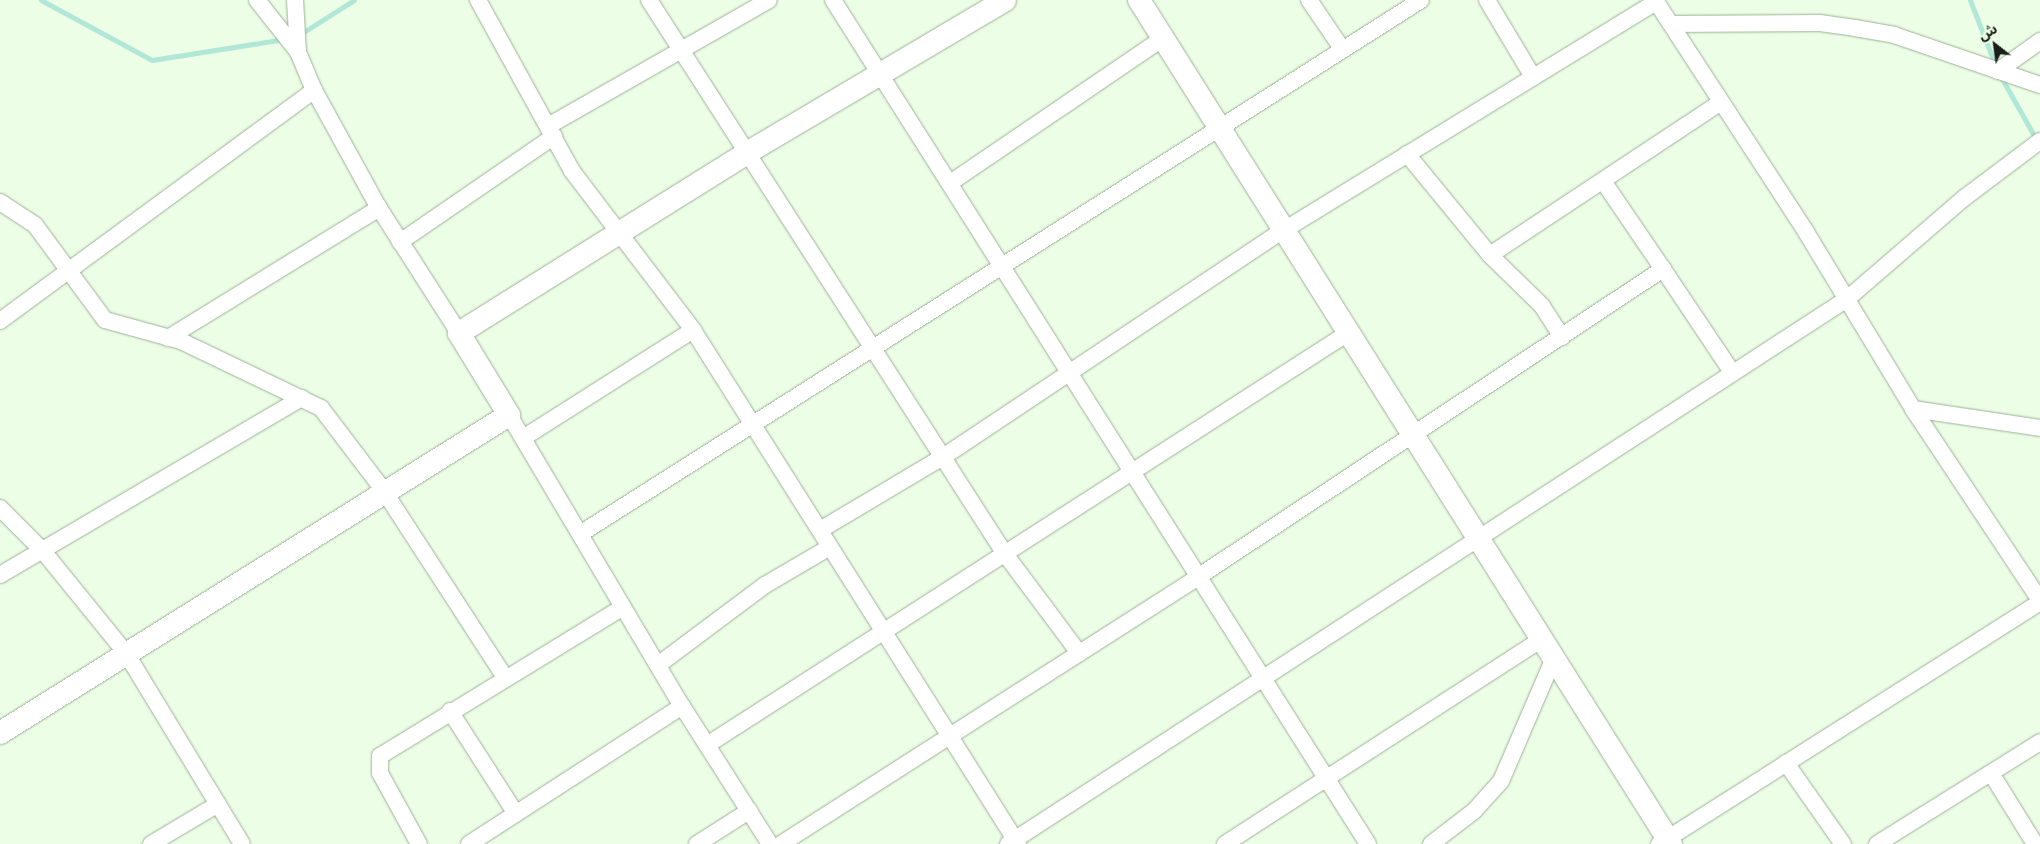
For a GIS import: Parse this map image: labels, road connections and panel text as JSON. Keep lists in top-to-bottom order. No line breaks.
{"north":"top left"}
